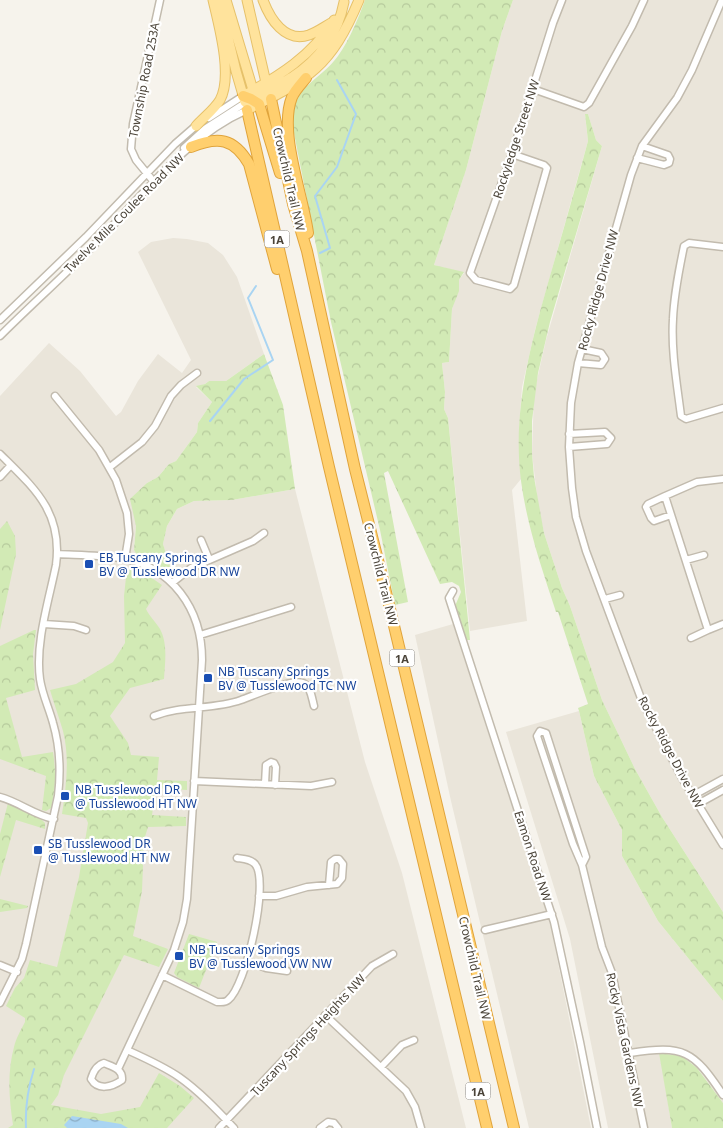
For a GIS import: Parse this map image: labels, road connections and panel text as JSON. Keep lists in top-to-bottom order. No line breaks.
{"streets":{"highway":["Crowchild Trail NW","1A"],"main road":["Twelve Mile Coulee Road NW"],"street":["Township Road 253A","Rockyledge Street NW","Rocky Ridge Drive NW","Eamon Road NW","Tuscany Springs Heights NW","Rocky Vista Gardens NW"]},"crossings":[["Township Road 253A","Twelve Mile Coulee Road NW"],["Crowchild Trail NW","Twelve Mile Coulee Road NW"]],"places":{"transit":["EB Tuscany Springs BV @ Tusslewood DR NW","NB Tuscany Springs BV @ Tusslewood TC NW","NB Tusslewood DR @ Tusslewood HT NW","SB Tusslewood DR @ Tusslewood HT NW","NB Tuscany Springs BV @ Tusslewood VW NW"]}}
